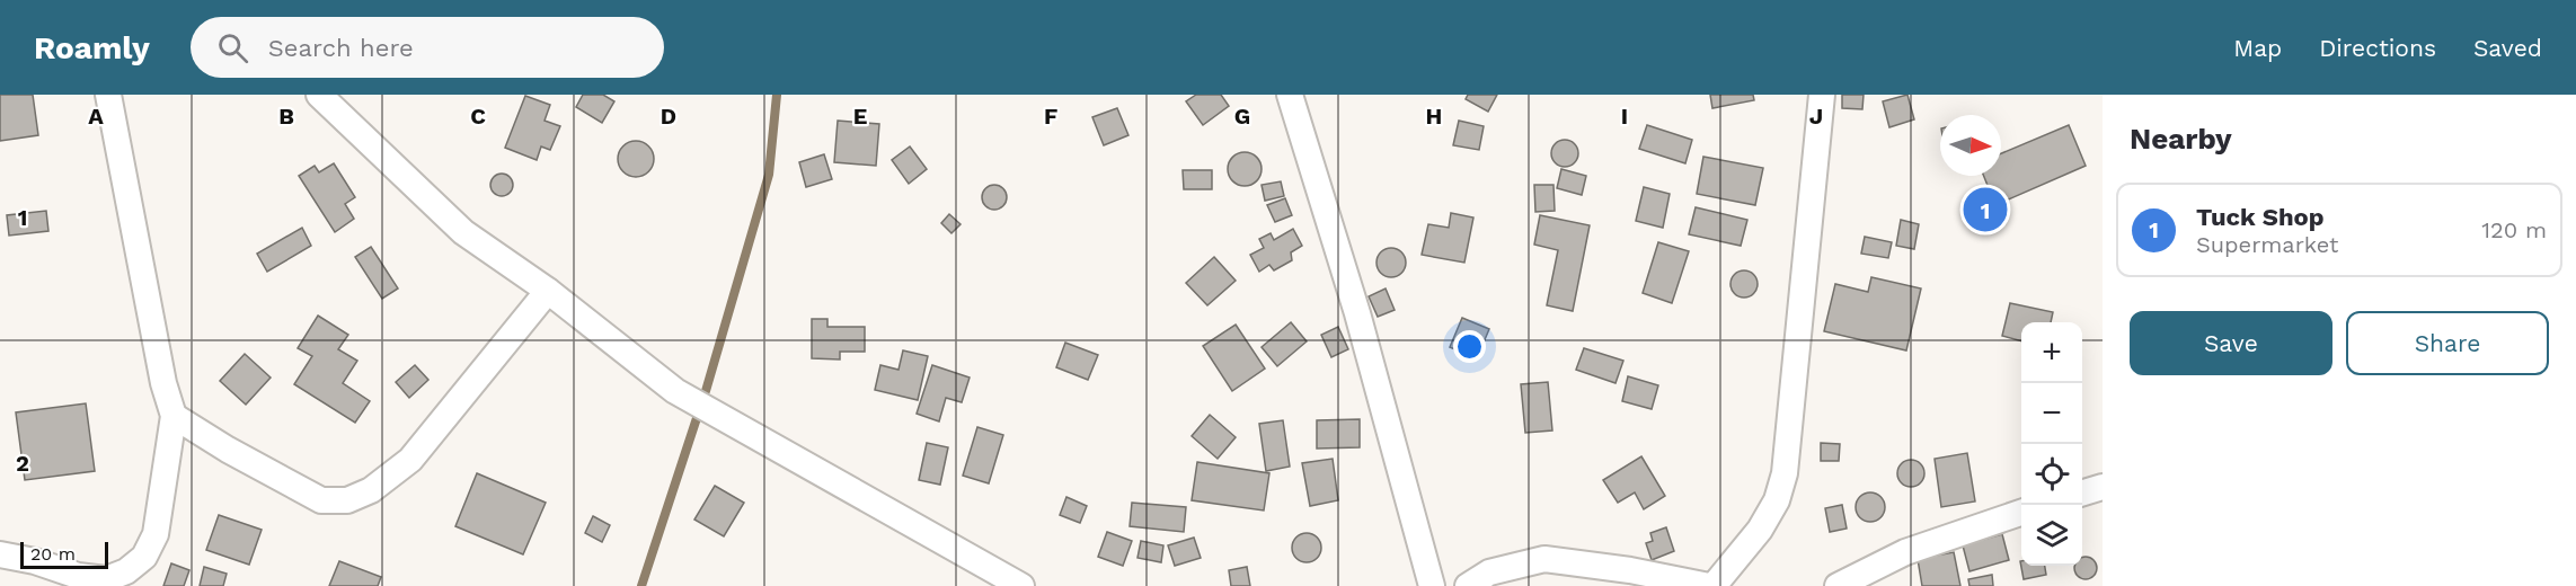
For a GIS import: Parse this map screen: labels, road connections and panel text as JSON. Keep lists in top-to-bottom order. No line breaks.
{"scale_bar":"20 m","north":"right","page":{"header":"Roamly","search":"Search here","nav":["Map","Directions","Saved"],"heading":"Nearby","list":[{"mark":"1","name":"Tuck Shop","note":"Supermarket","value":"120 m"}],"pins":"1","buttons":["Save","Share"],"map_buttons":["+","−"],"scale":"20 m"},"grid":{"columns":["A","B","C","D","E","F","G","H","I","J"],"rows":["1","2"]}}
